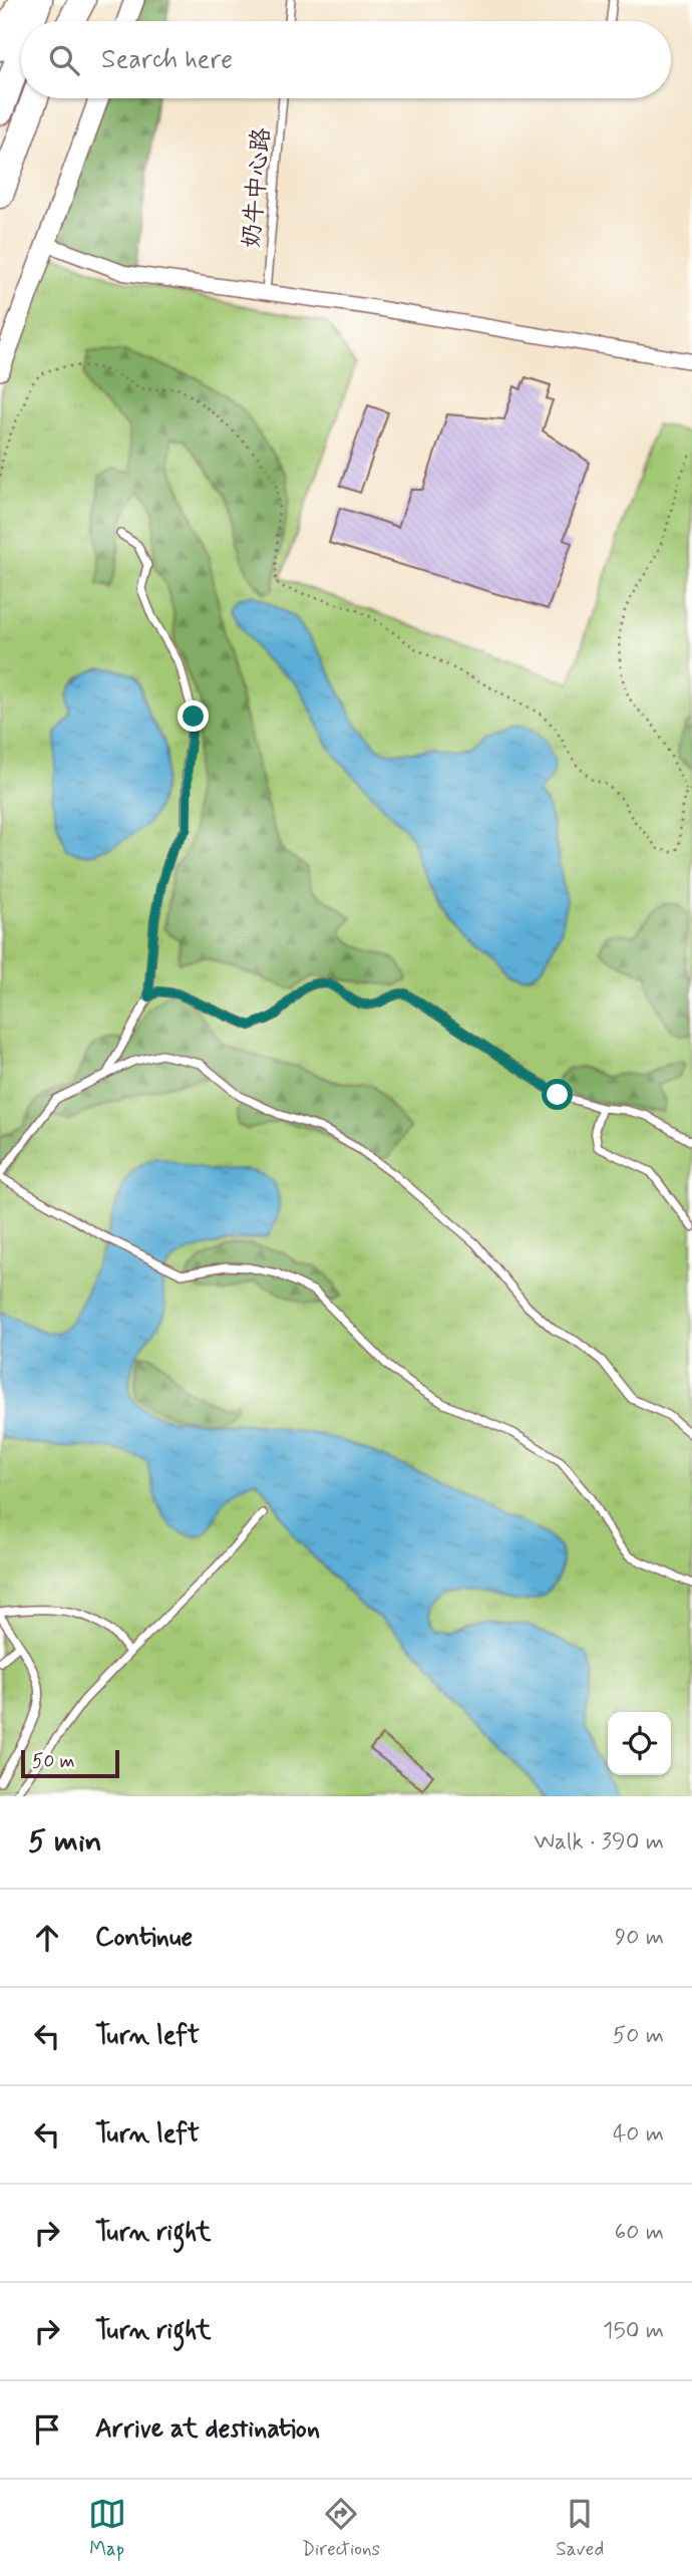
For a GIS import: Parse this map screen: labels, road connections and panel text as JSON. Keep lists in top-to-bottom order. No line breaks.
{"streets":{"lane":["奶牛中心路"]},"scale_bar":"50 m","page":{"search":"Search here","scale":"50 m","heading":["5 min","Walk · 390 m"],"list":[["Continue","90 m"],["Turn left","50 m"],["Turn left","40 m"],["Turn right","60 m"],["Turn right","150 m"],"Arrive at destination"],"nav":["Map","Directions","Saved"]}}
